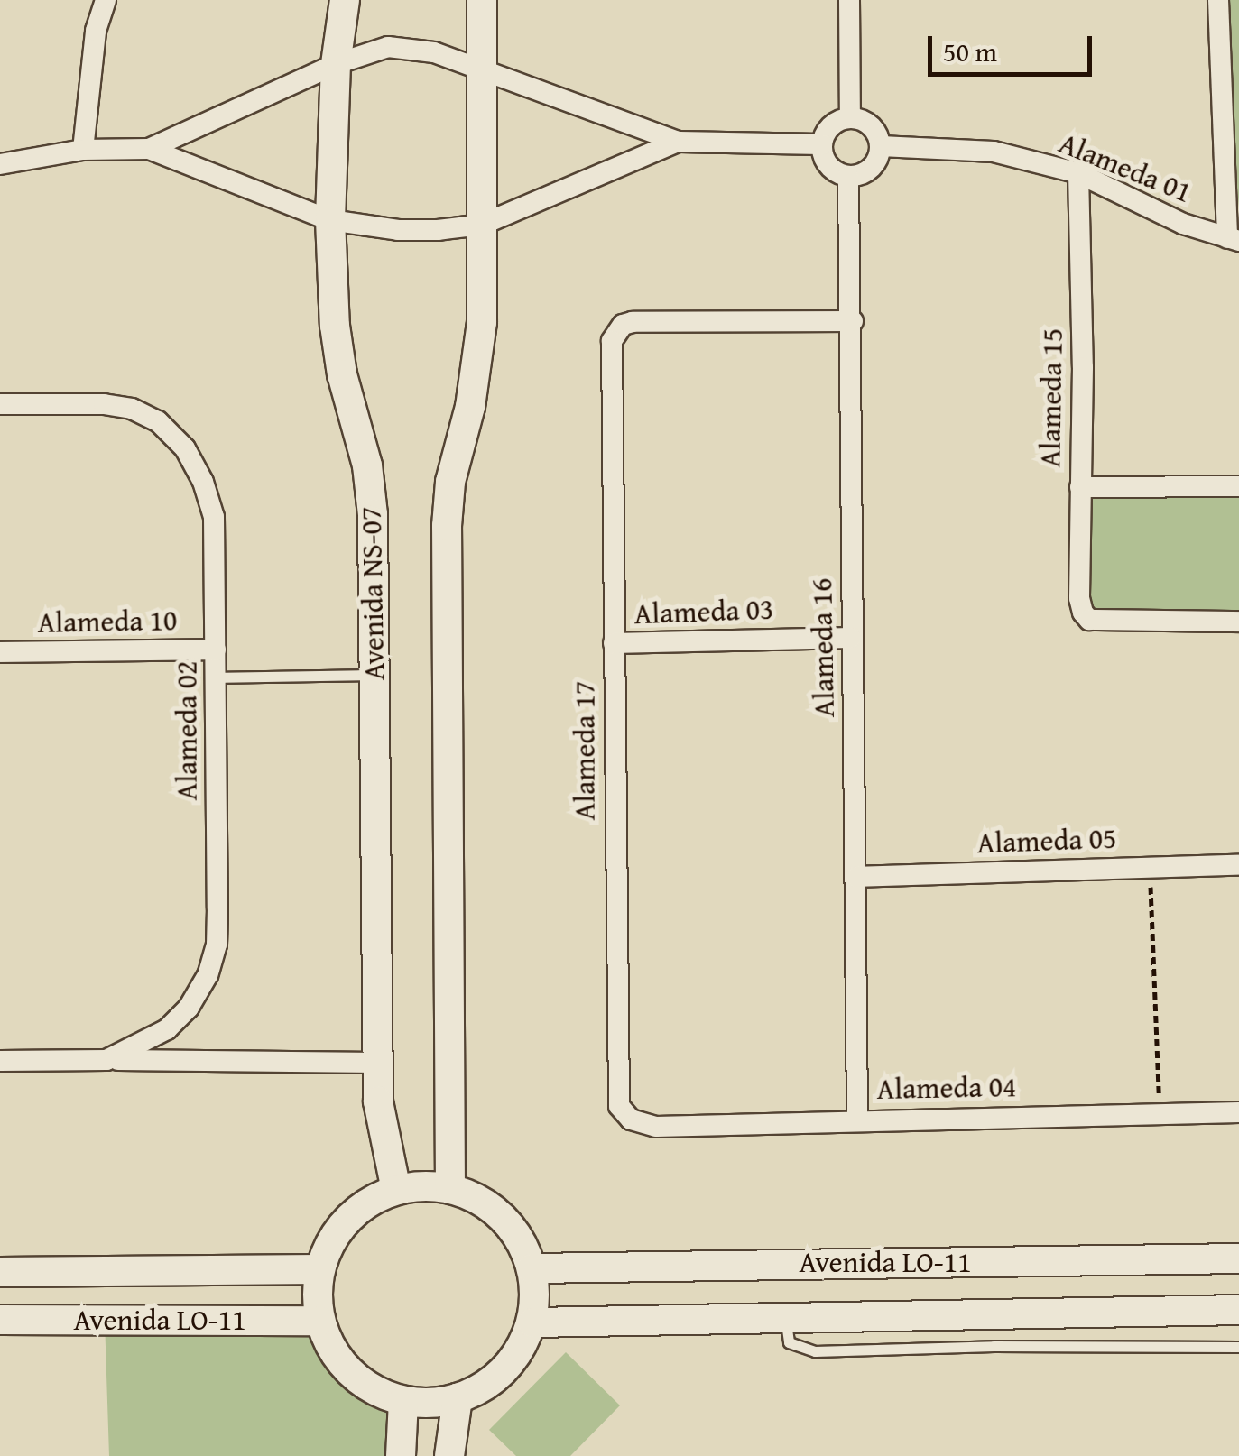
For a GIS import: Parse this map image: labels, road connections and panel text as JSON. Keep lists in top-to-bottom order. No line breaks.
{"streets":{"street":["Alameda 01","Alameda 15","Avenida NS-07","Alameda 03","Alameda 10","Alameda 16","Alameda 02","Alameda 17","Alameda 05","Alameda 04","Avenida LO-11"]},"crossings":[["Alameda 01","Alameda 15"],["Alameda 01","Alameda 16"],["Avenida NS-07","Avenida LO-11"],["Alameda 03","Alameda 16"],["Alameda 03","Alameda 17"],["Alameda 10","Alameda 02"],["Alameda 16","Alameda 17"],["Alameda 16","Alameda 05"],["Alameda 16","Alameda 04"],["Alameda 17","Alameda 04"]],"scale_bar":"50 m"}
